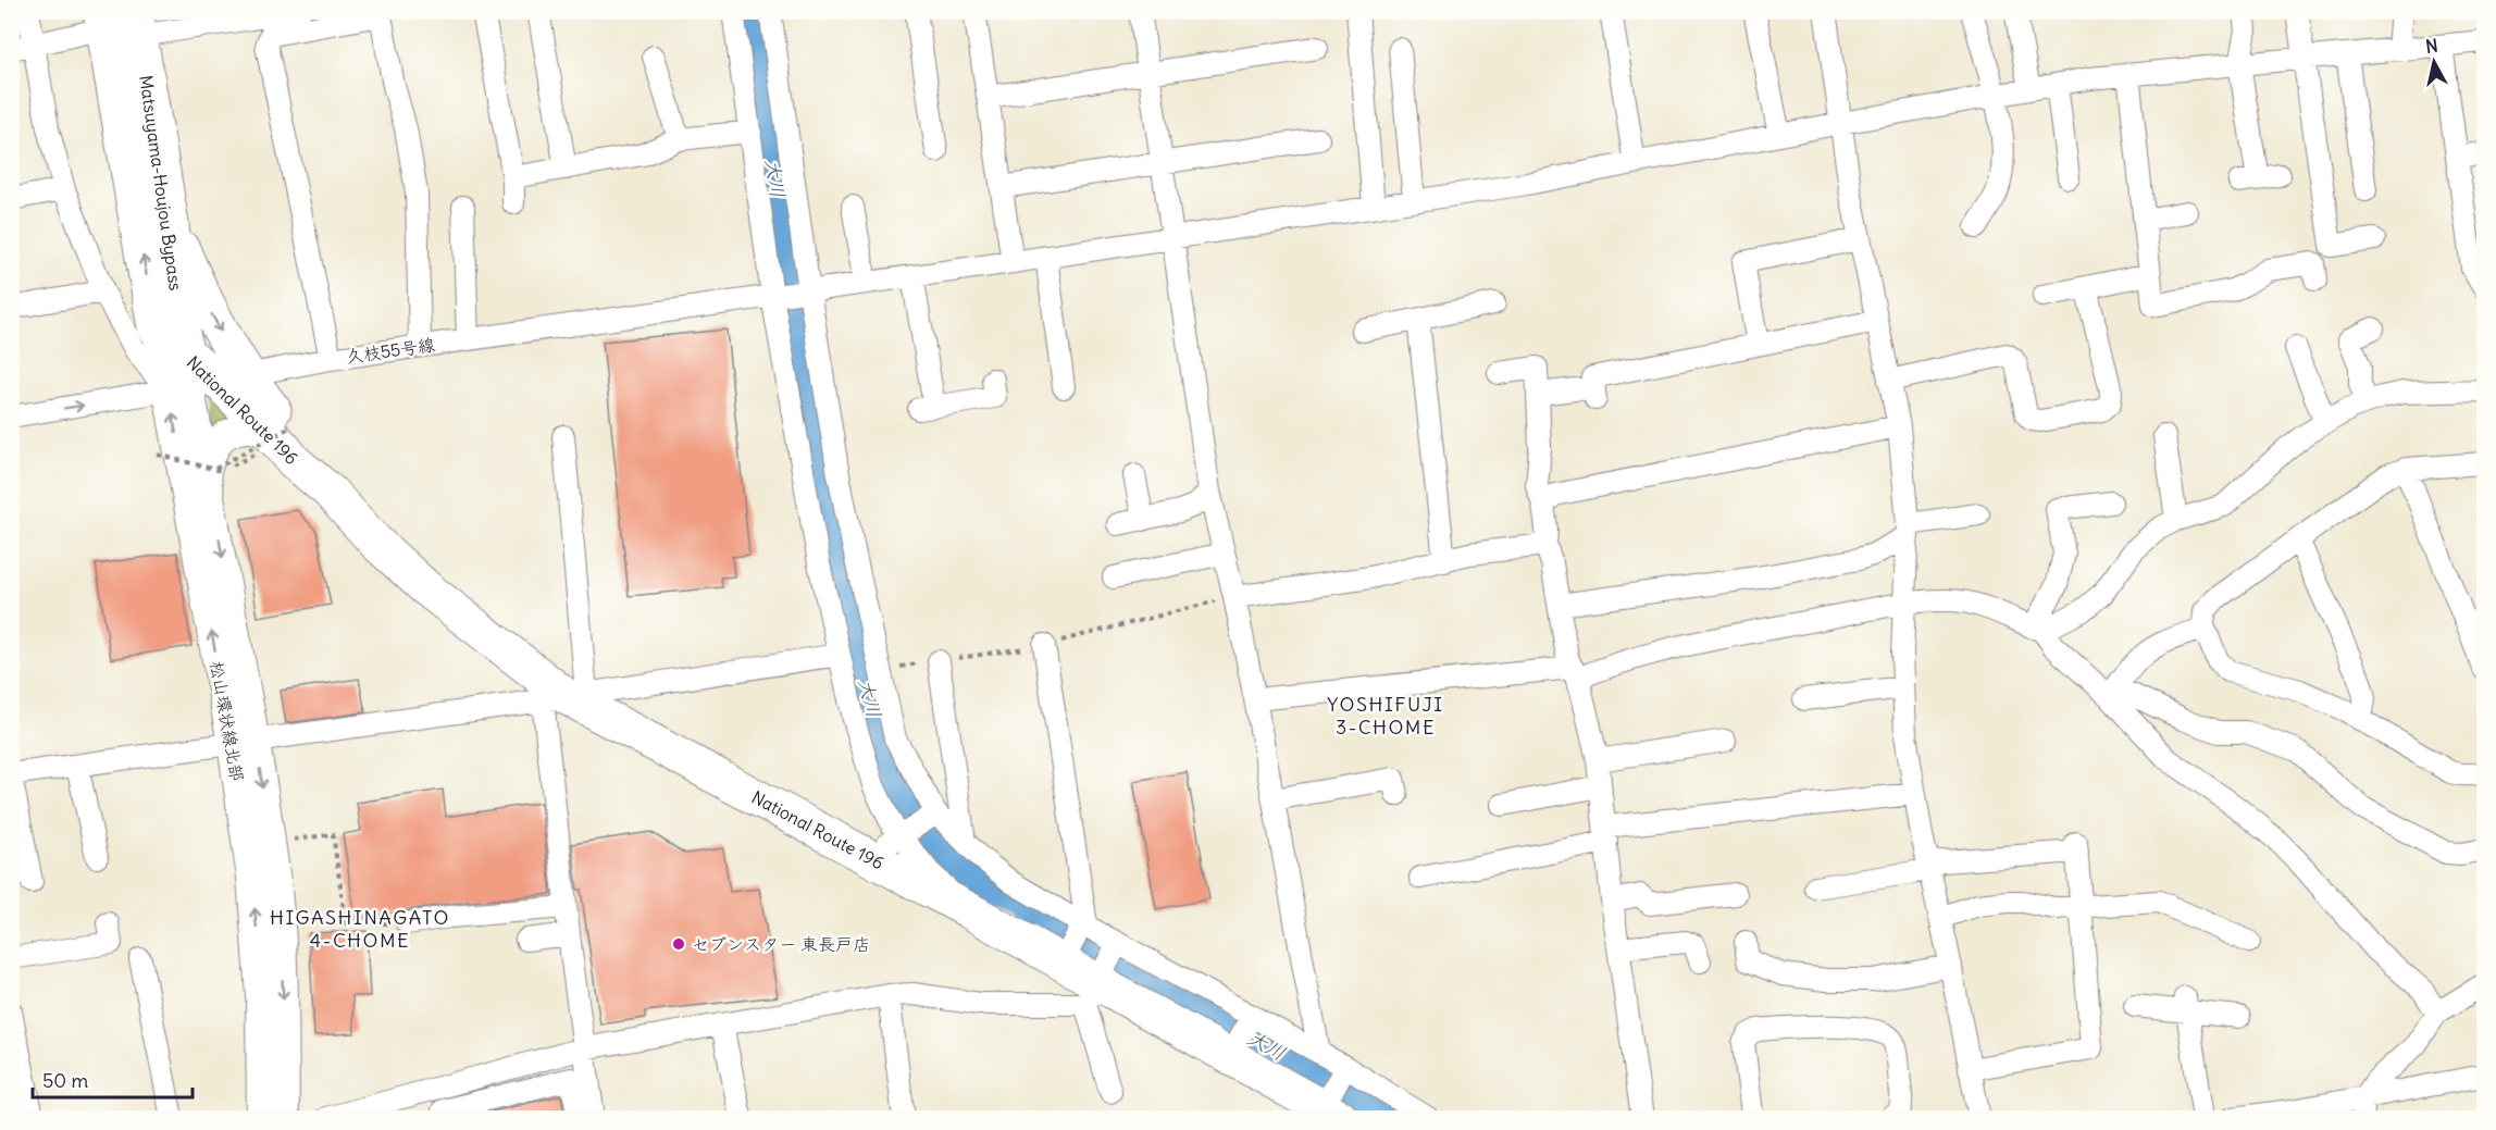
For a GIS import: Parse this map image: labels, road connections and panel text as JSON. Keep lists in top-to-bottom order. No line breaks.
{"streets":{"highway":["Matsuyama-Houjou Bypass","National Route 196"],"street":["久枝55号線","松山環状線北部"]},"crossings":[["Matsuyama-Houjou Bypass","久枝55号線"],["Matsuyama-Houjou Bypass","National Route 196"],["Matsuyama-Houjou Bypass","松山環状線北部"],["久枝55号線","National Route 196"],["久枝55号線","松山環状線北部"],["National Route 196","松山環状線北部"]],"districts":["YOSHIFUJI 3-CHOME","HIGASHINAGATO 4-CHOME"],"water":["大川"],"places":["セブンスター 東長戸店"],"scale_bar":"50 m","north":"top"}
